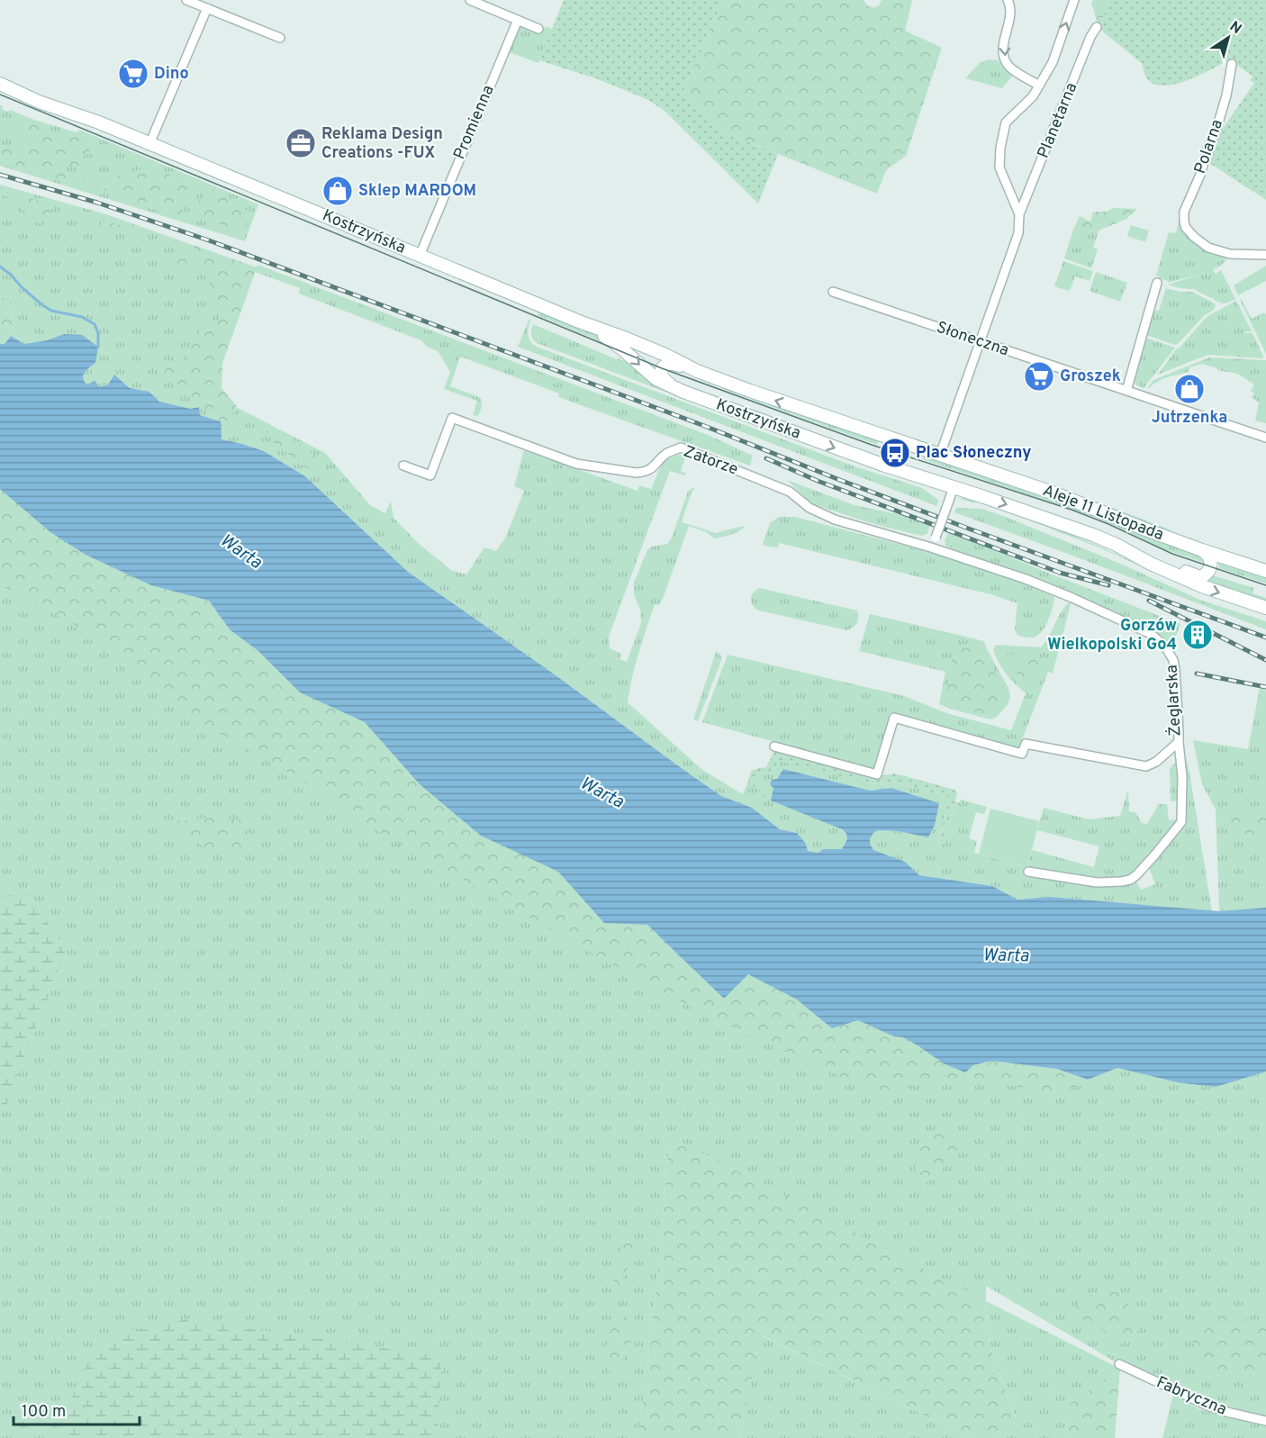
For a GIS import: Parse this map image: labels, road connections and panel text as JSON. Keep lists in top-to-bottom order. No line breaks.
{"streets":{"main road":["Kostrzyńska","Aleje 11 Listopada"],"street":["Planetarna","Promienna","Polarna","Słoneczna","Zatorze","Żeglarska","Fabryczna"]},"crossings":[["Promienna","Kostrzyńska"],["Kostrzyńska","Aleje 11 Listopada"],["Zatorze","Żeglarska"]],"water":["Warta"],"places":{"supermarket":["Dino","Groszek"],"office":["Reklama Design Creations -FUX"],"shop":["Sklep MARDOM","Jutrzenka"],"bus stop":["Plac Słoneczny"],"building":["Gorzów Wielkopolski Go4"]},"scale_bar":"100 m","north":"top right"}
